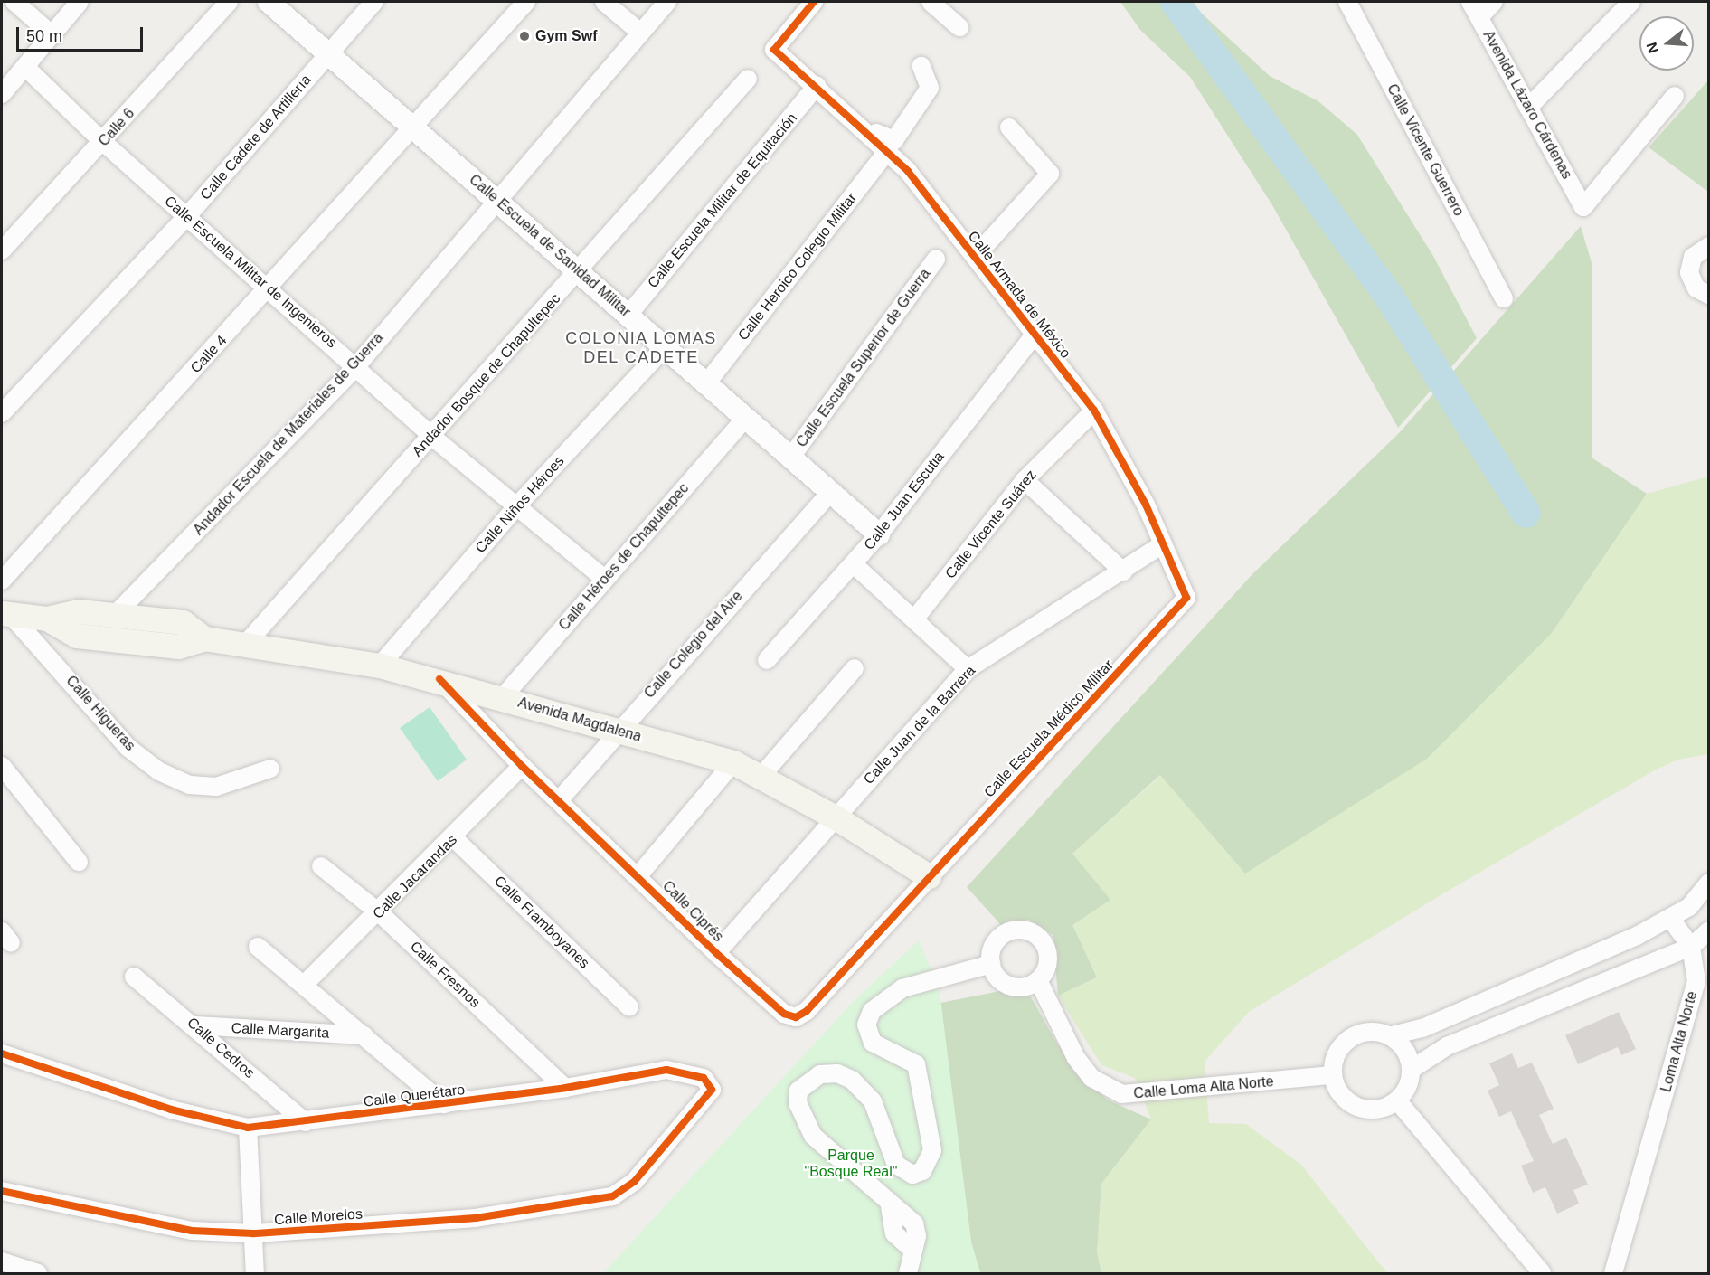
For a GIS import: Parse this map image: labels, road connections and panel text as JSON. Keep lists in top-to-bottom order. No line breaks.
{"streets":{"main road":["Avenida Magdalena"],"street":["Avenida Lázaro Cárdenas","Calle 6","Calle Cadete de Artillería","Calle Vicente Guerrero","Calle Escuela Militar de Equitación","Calle Escuela de Sanidad Militar","Calle Heroico Colegio Militar","Calle Escuela Militar de Ingenieros","Calle Armada de México","Calle 4","Calle Escuela Superior de Guerra","Andador Bosque de Chapultepec","Andador Escuela de Materiales de Guerra","Calle Juan Escutia","Calle Niños Héroes","Calle Vicente Suárez","Calle Héroes de Chapultepec","Calle Colegio del Aire","Calle Higueras","Calle Juan de la Barrera","Calle Escuela Médico Militar","Calle Jacarandas","Calle Ciprés","Calle Framboyanes","Calle Fresnos","Calle Margarita","Loma Alta Norte","Calle Cedros","Calle Loma Alta Norte","Calle Querétaro","Calle Morelos"]},"crossings":[["Calle 6","Calle Escuela Militar de Ingenieros"],["Calle Cadete de Artillería","Calle Escuela de Sanidad Militar"],["Calle Cadete de Artillería","Calle Escuela Militar de Ingenieros"],["Calle Escuela Militar de Equitación","Calle Escuela de Sanidad Militar"],["Calle Escuela Militar de Equitación","Calle Armada de México"],["Calle Escuela de Sanidad Militar","Calle Heroico Colegio Militar"],["Calle Escuela de Sanidad Militar","Calle 4"],["Calle Escuela de Sanidad Militar","Calle Escuela Superior de Guerra"],["Calle Escuela de Sanidad Militar","Andador Bosque de Chapultepec"],["Calle Escuela de Sanidad Militar","Andador Escuela de Materiales de Guerra"],["Calle Escuela de Sanidad Militar","Calle Juan Escutia"],["Calle Escuela de Sanidad Militar","Calle Niños Héroes"],["Calle Escuela de Sanidad Militar","Calle Héroes de Chapultepec"],["Calle Escuela de Sanidad Militar","Calle Colegio del Aire"],["Calle Heroico Colegio Militar","Calle Armada de México"],["Calle Escuela Militar de Ingenieros","Calle 4"],["Calle Escuela Militar de Ingenieros","Andador Bosque de Chapultepec"],["Calle Escuela Militar de Ingenieros","Andador Escuela de Materiales de Guerra"],["Calle Escuela Militar de Ingenieros","Calle Niños Héroes"],["Calle Escuela Militar de Ingenieros","Calle Héroes de Chapultepec"],["Calle Armada de México","Calle Juan Escutia"],["Calle Armada de México","Calle Vicente Suárez"],["Calle Armada de México","Calle Juan de la Barrera"],["Calle Armada de México","Calle Escuela Médico Militar"],["Andador Bosque de Chapultepec","Avenida Magdalena"],["Andador Escuela de Materiales de Guerra","Avenida Magdalena"],["Calle Niños Héroes","Avenida Magdalena"],["Calle Héroes de Chapultepec","Avenida Magdalena"],["Calle Colegio del Aire","Avenida Magdalena"],["Calle Colegio del Aire","Calle Ciprés"],["Calle Higueras","Avenida Magdalena"],["Avenida Magdalena","Calle Juan de la Barrera"],["Avenida Magdalena","Calle Escuela Médico Militar"],["Avenida Magdalena","Calle Ciprés"],["Calle Juan de la Barrera","Calle Ciprés"],["Calle Escuela Médico Militar","Calle Ciprés"],["Calle Jacarandas","Calle Ciprés"],["Calle Jacarandas","Calle Framboyanes"],["Calle Jacarandas","Calle Fresnos"],["Calle Fresnos","Calle Querétaro"],["Calle Margarita","Calle Cedros"],["Calle Cedros","Calle Querétaro"],["Calle Querétaro","Calle Morelos"]],"districts":["COLONIA LOMAS DEL CADETE"],"parks":["Parque \"Bosque Real\""],"places":["Gym Swf"],"scale_bar":"50 m","north":"left"}
